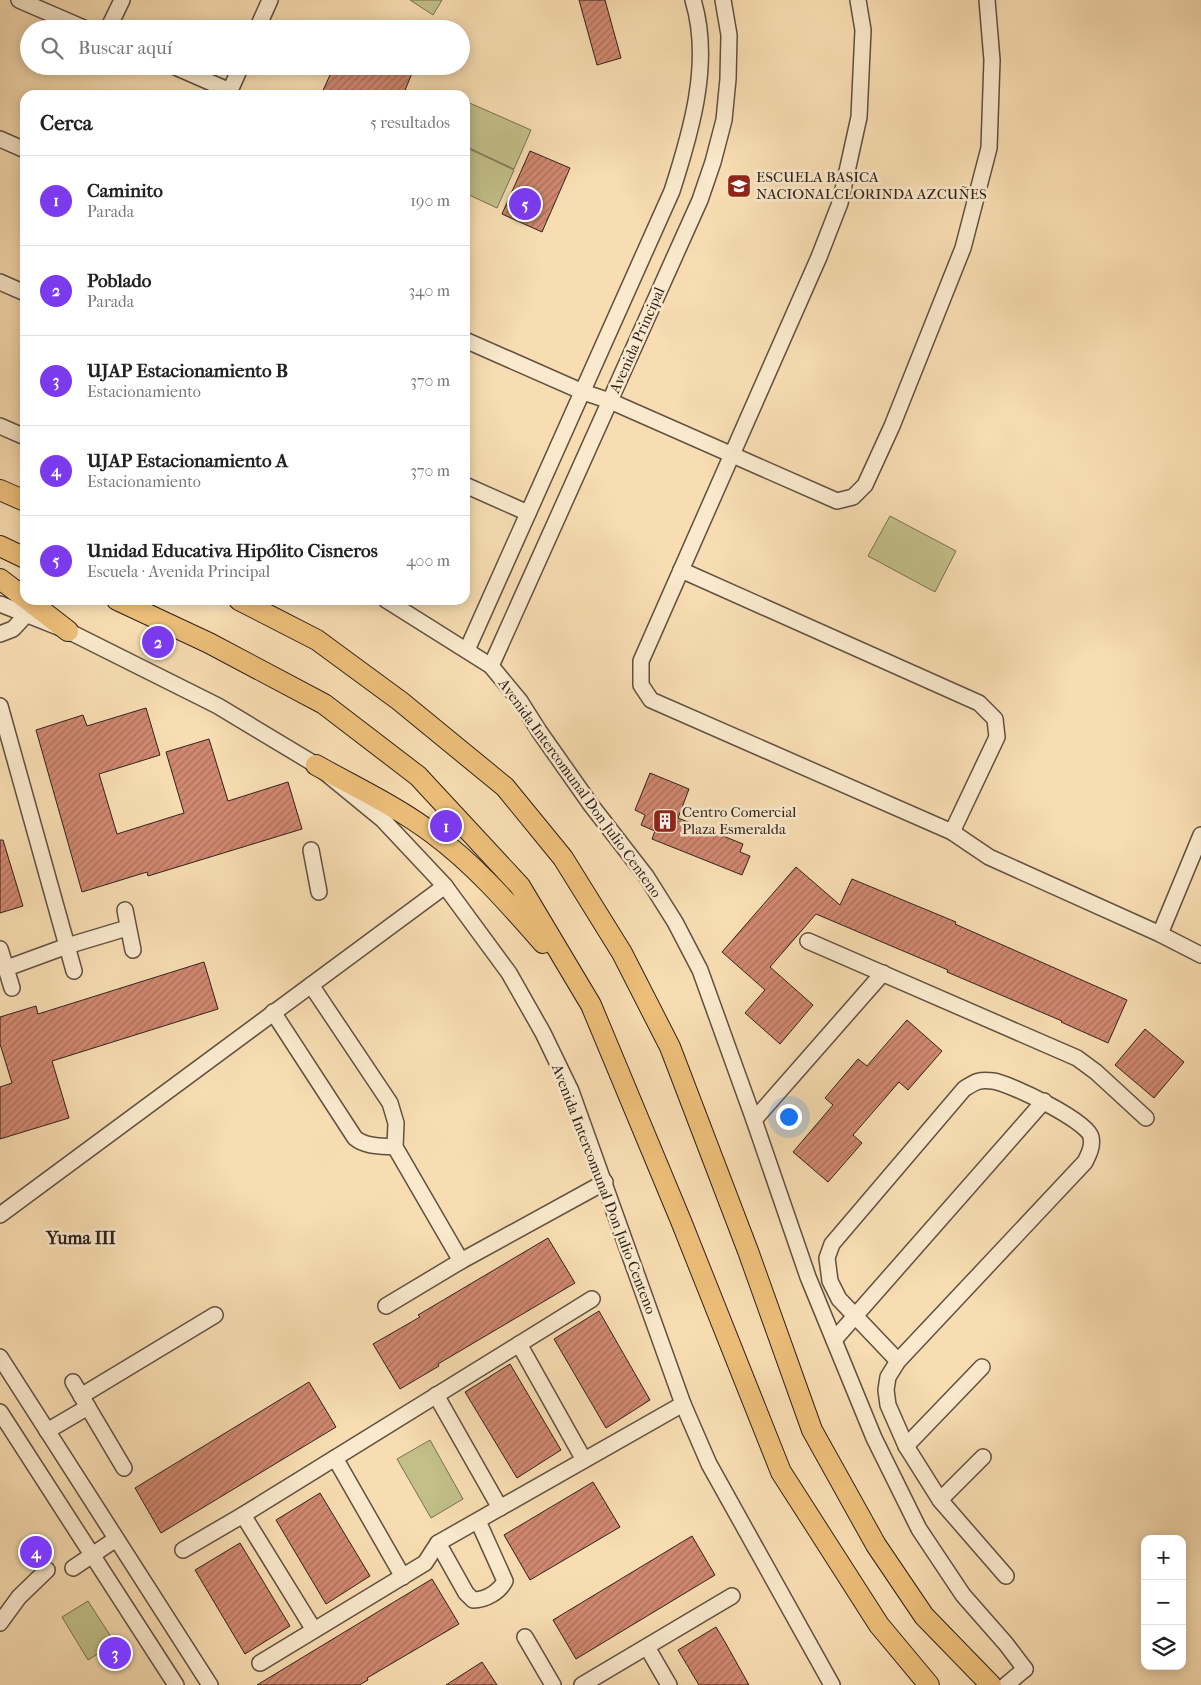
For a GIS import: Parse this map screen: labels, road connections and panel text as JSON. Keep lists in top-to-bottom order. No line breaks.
{"streets":{"street":["Avenida Principal","Avenida Intercomunal Don Julio Centeno"]},"crossings":[["Avenida Principal","Avenida Intercomunal Don Julio Centeno"]],"districts":["Yuma III"],"places":{"school or university":["ESCUELA BASICA NACIONALCLORINDA AZCUÑES"],"building":["Centro Comercial Plaza Esmeralda"]},"page":{"search":"Buscar aquí","heading":["Cerca","5 resultados"],"list":[{"mark":"1","name":"Caminito","note":"Parada","value":"190 m"},{"mark":"2","name":"Poblado","note":"Parada","value":"340 m"},{"mark":"3","name":"UJAP Estacionamiento B","note":"Estacionamiento","value":"370 m"},{"mark":"4","name":"UJAP Estacionamiento A","note":"Estacionamiento","value":"370 m"},{"mark":"5","name":"Unidad Educativa Hipólito Cisneros","note":"Escuela · Avenida Principal","value":"400 m"}],"pins":["5","2","1","4","3"],"map_buttons":["+","−"]}}
